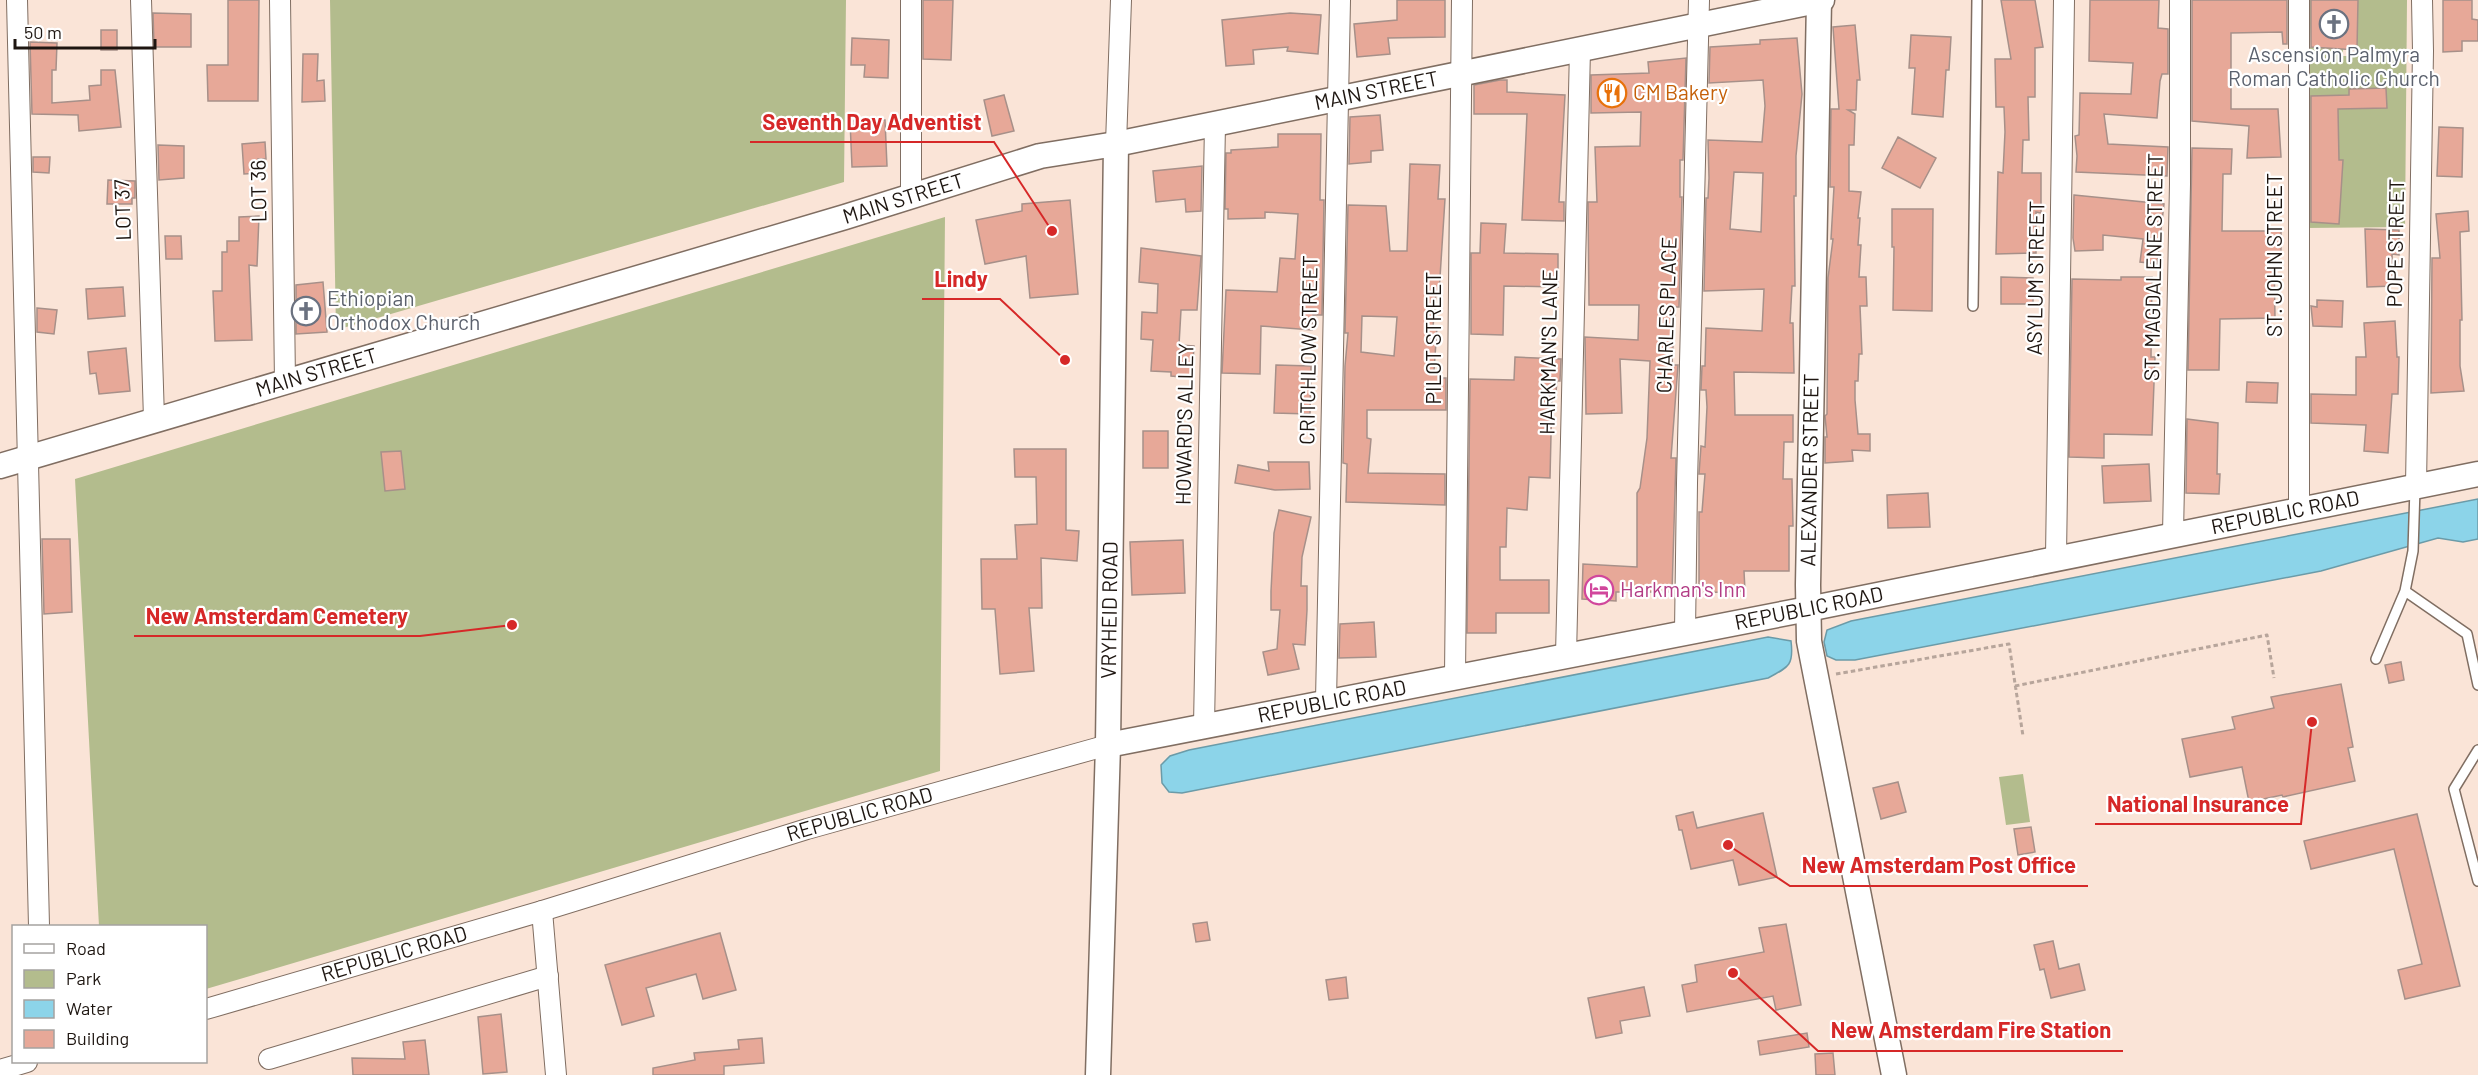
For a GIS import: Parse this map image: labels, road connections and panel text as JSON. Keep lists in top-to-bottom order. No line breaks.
{"streets":{"street":["MAIN STREET","LOT 36","LOT 37","POPE STREET","ST. JOHN STREET","ST. MAGDALENE STREET","ASYLUM STREET","CHARLES PLACE","PILOT STREET","CRITCHLOW STREET","HARKMAN'S LANE","HOWARD'S ALLEY","ALEXANDER STREET","REPUBLIC ROAD","VRYHEID ROAD"]},"crossings":[["MAIN STREET","LOT 36"],["MAIN STREET","LOT 37"],["MAIN STREET","CHARLES PLACE"],["MAIN STREET","PILOT STREET"],["MAIN STREET","CRITCHLOW STREET"],["MAIN STREET","HARKMAN'S LANE"],["MAIN STREET","HOWARD'S ALLEY"],["MAIN STREET","ALEXANDER STREET"],["MAIN STREET","VRYHEID ROAD"],["POPE STREET","REPUBLIC ROAD"],["ST. JOHN STREET","REPUBLIC ROAD"],["ST. MAGDALENE STREET","REPUBLIC ROAD"],["ASYLUM STREET","REPUBLIC ROAD"],["CHARLES PLACE","REPUBLIC ROAD"],["PILOT STREET","REPUBLIC ROAD"],["CRITCHLOW STREET","REPUBLIC ROAD"],["HARKMAN'S LANE","REPUBLIC ROAD"],["HOWARD'S ALLEY","REPUBLIC ROAD"],["ALEXANDER STREET","REPUBLIC ROAD"],["REPUBLIC ROAD","VRYHEID ROAD"]],"places":{"church":["Ascension Palmyra Roman Catholic Church","Ethiopian Orthodox Church"],"restaurant":["CM Bakery"],"other":["Seventh Day Adventist","Lindy","New Amsterdam Cemetery","National Insurance","New Amsterdam Post Office","New Amsterdam Fire Station"],"hotel":["Harkman's Inn"]},"legend":["Road","Park","Water","Building"],"scale_bar":"50 m"}
